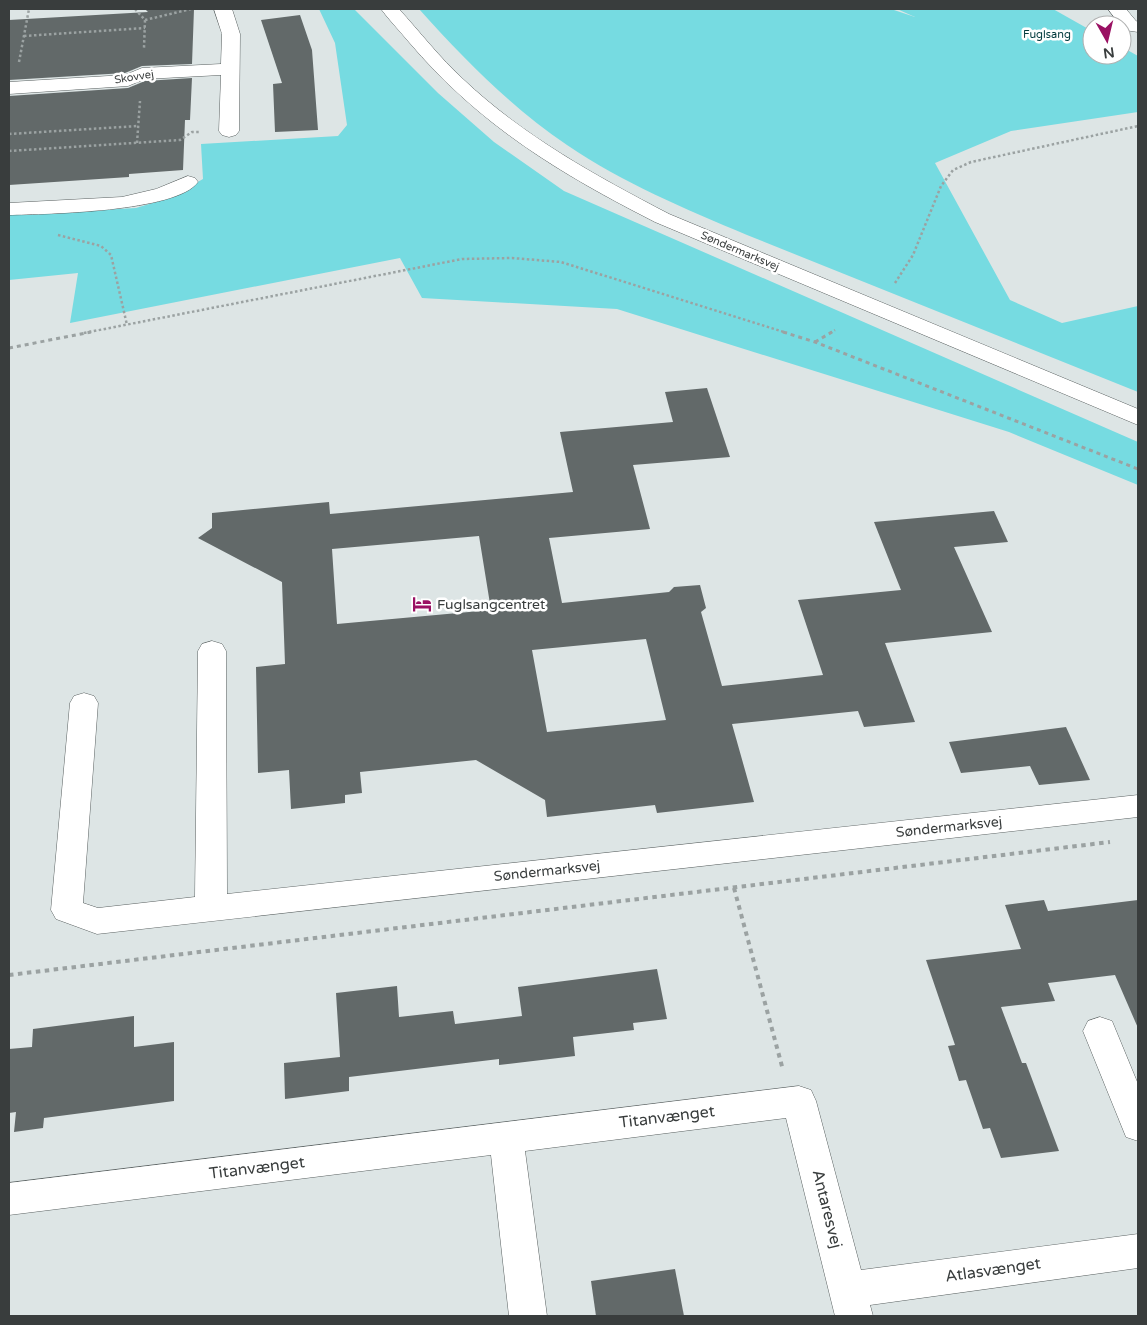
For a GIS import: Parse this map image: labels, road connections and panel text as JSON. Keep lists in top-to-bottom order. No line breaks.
{"streets":{"street":["Skovvej","Søndermarksvej","Titanvænget","Antaresvej","Atlasvænget"]},"crossings":[["Titanvænget","Antaresvej"],["Antaresvej","Atlasvænget"]],"parks":["Fuglsang"],"places":{"hotel":["Fuglsangcentret"]},"north":"bottom"}
